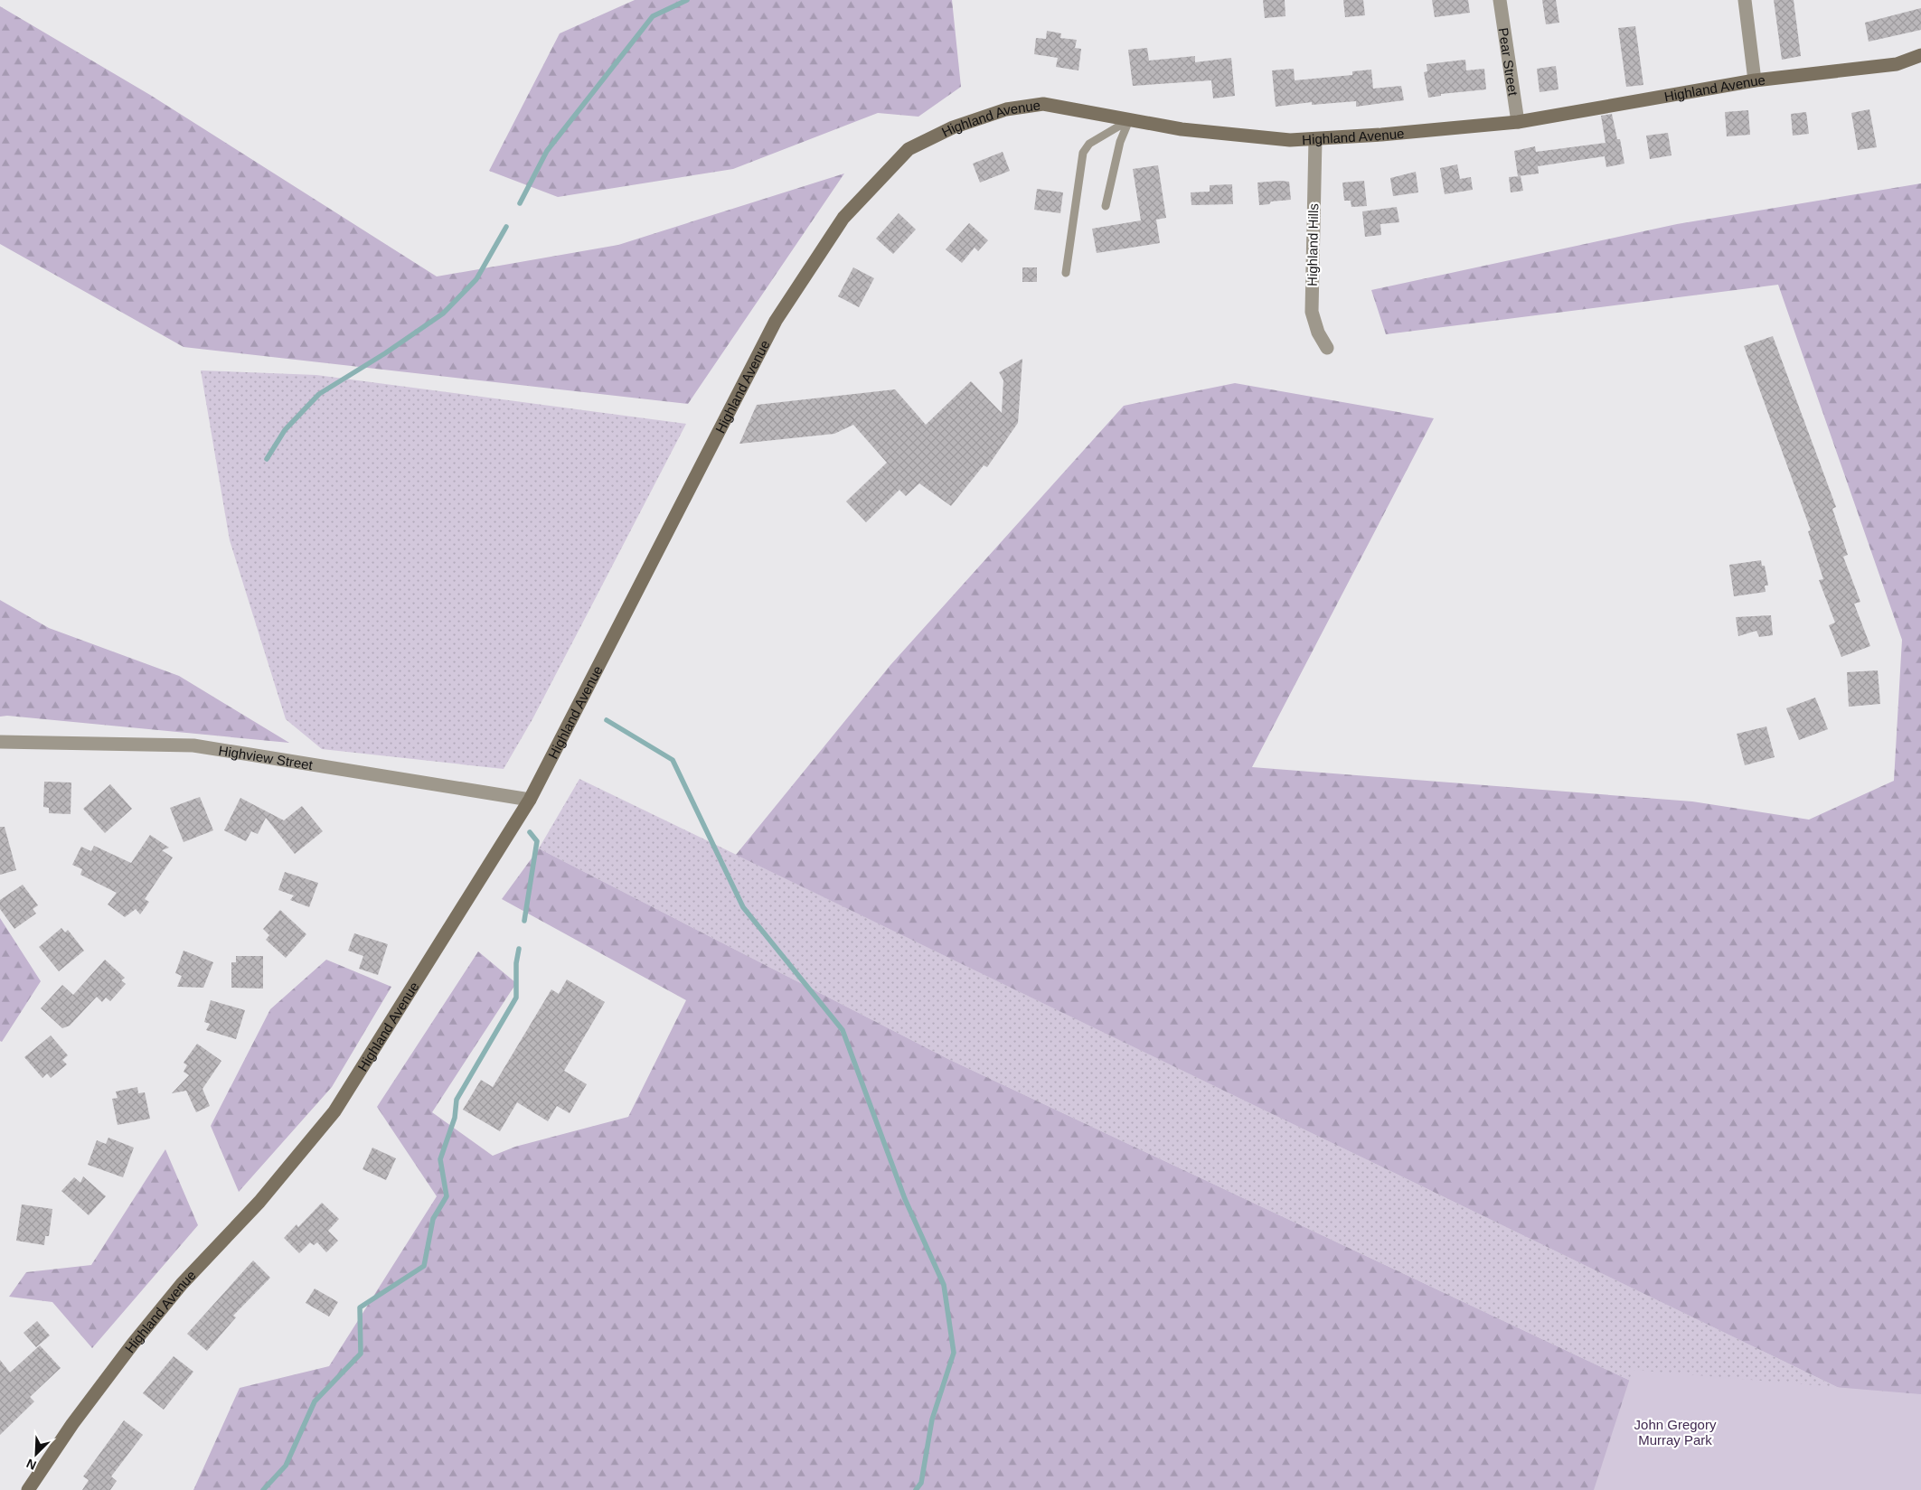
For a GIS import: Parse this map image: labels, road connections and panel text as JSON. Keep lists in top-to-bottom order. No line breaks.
{"streets":{"main road":["Highland Avenue"],"street":["Pear Street","Highland Hills","Highview Street"]},"crossings":[["Pear Street","Highland Avenue"],["Highland Avenue","Highland Hills"],["Highland Avenue","Highview Street"]],"parks":["John Gregory Murray Park"],"north":"bottom left"}
